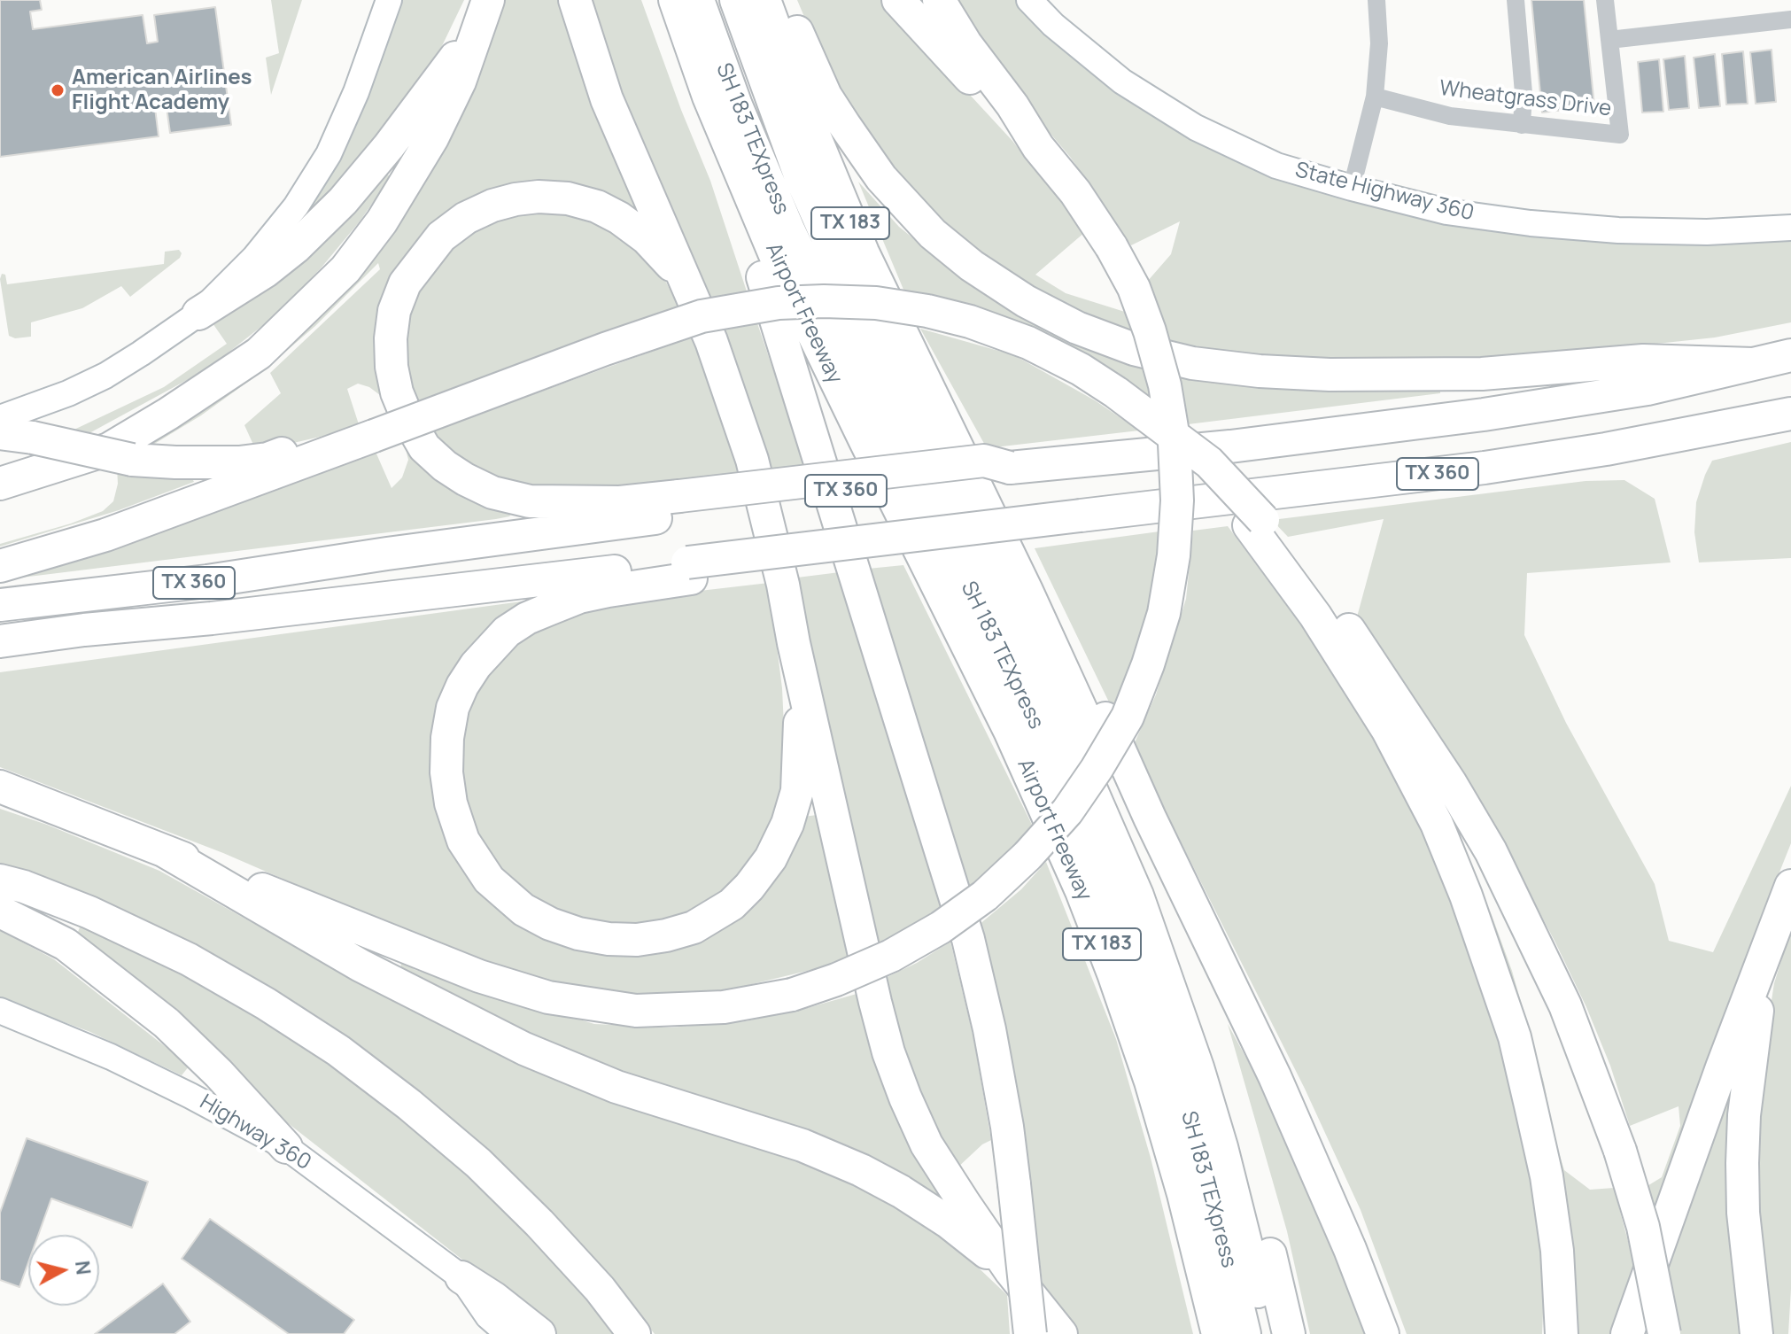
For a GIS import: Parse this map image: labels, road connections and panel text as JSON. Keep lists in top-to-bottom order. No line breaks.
{"streets":{"highway":["SH 183 TEXpress","TX 183","Airport Freeway","TX 360"],"main road":["State Highway 360","Highway 360"],"street":["Wheatgrass Drive"]},"places":["American Airlines Flight Academy"],"north":"right"}
